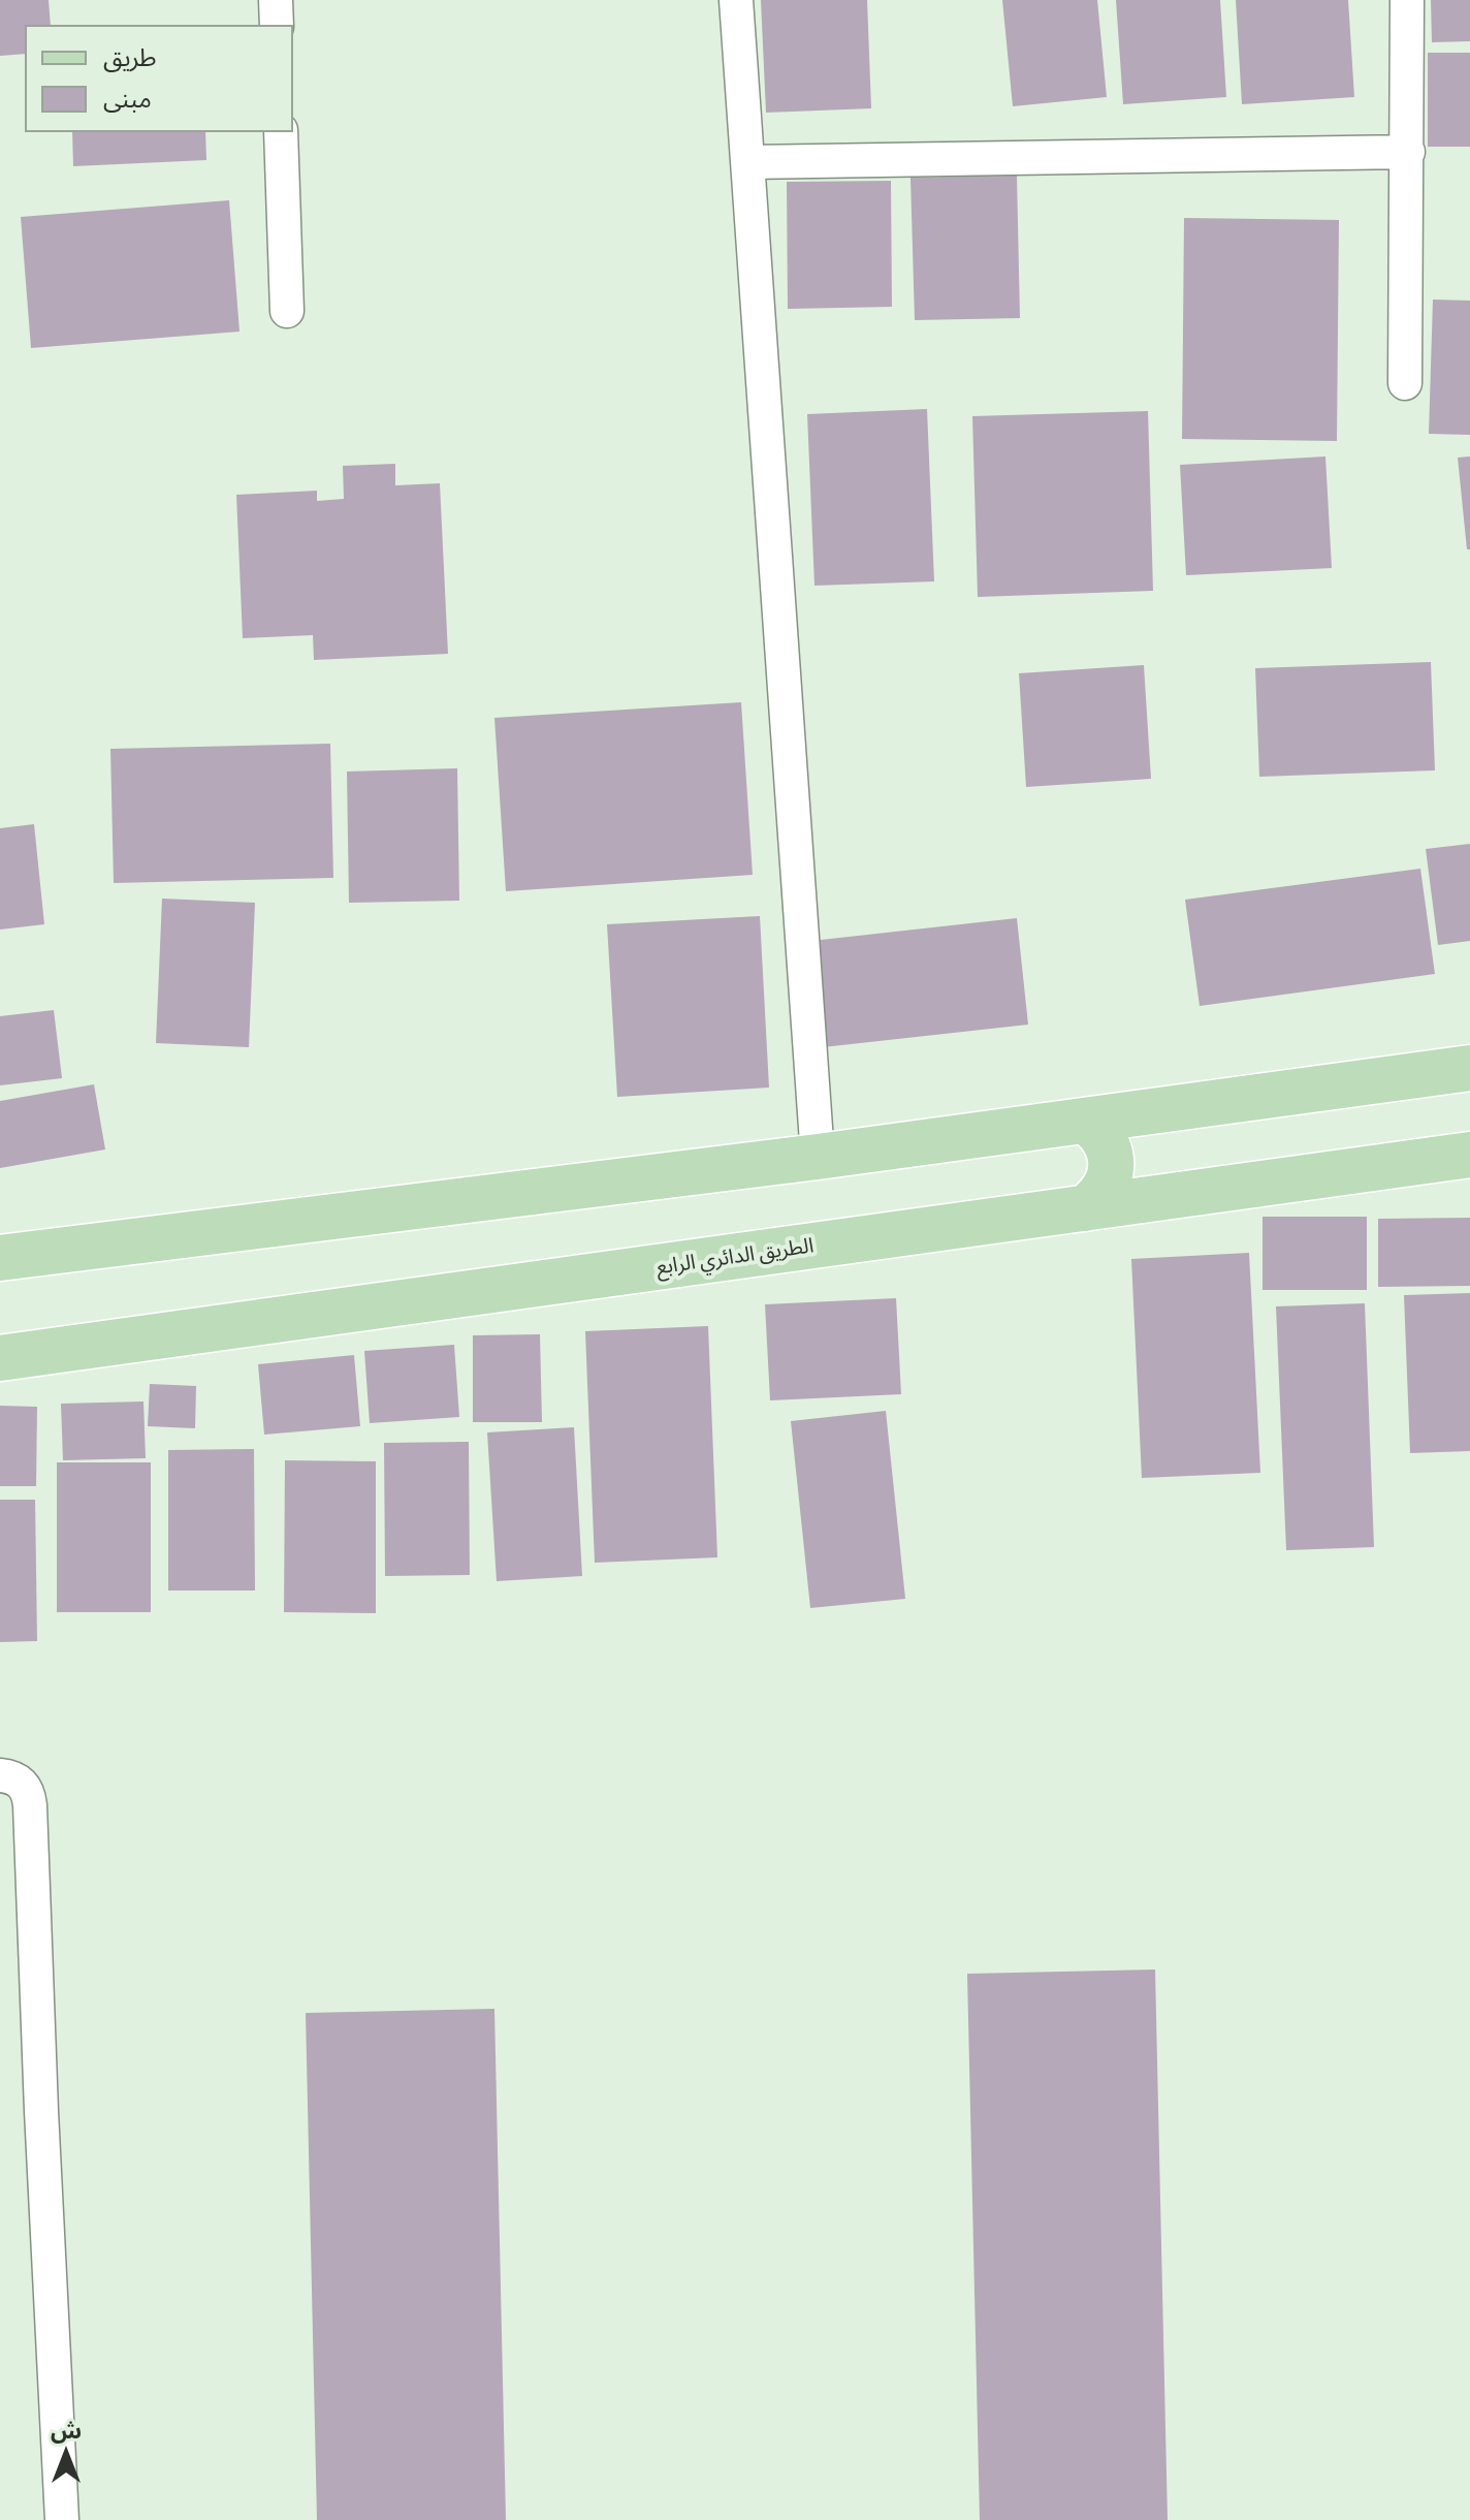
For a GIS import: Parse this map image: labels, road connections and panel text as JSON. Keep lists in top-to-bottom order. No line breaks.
{"streets":{"main road":["الطريق الدائري الرابع"]},"legend":["طريق","مبنى"],"north":"top"}
